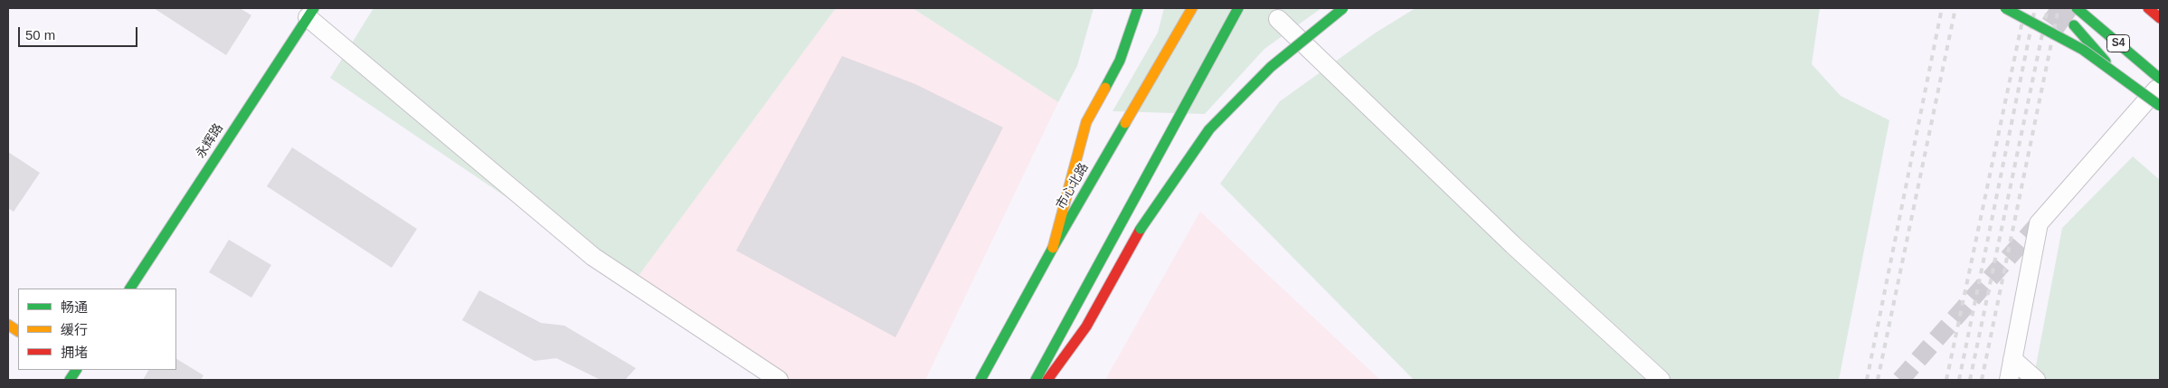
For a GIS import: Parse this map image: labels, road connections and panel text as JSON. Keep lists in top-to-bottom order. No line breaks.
{"streets":{"main road":["S4","永辉路","市心北路"]},"legend":["畅通","缓行","拥堵"],"scale_bar":"50 m"}
